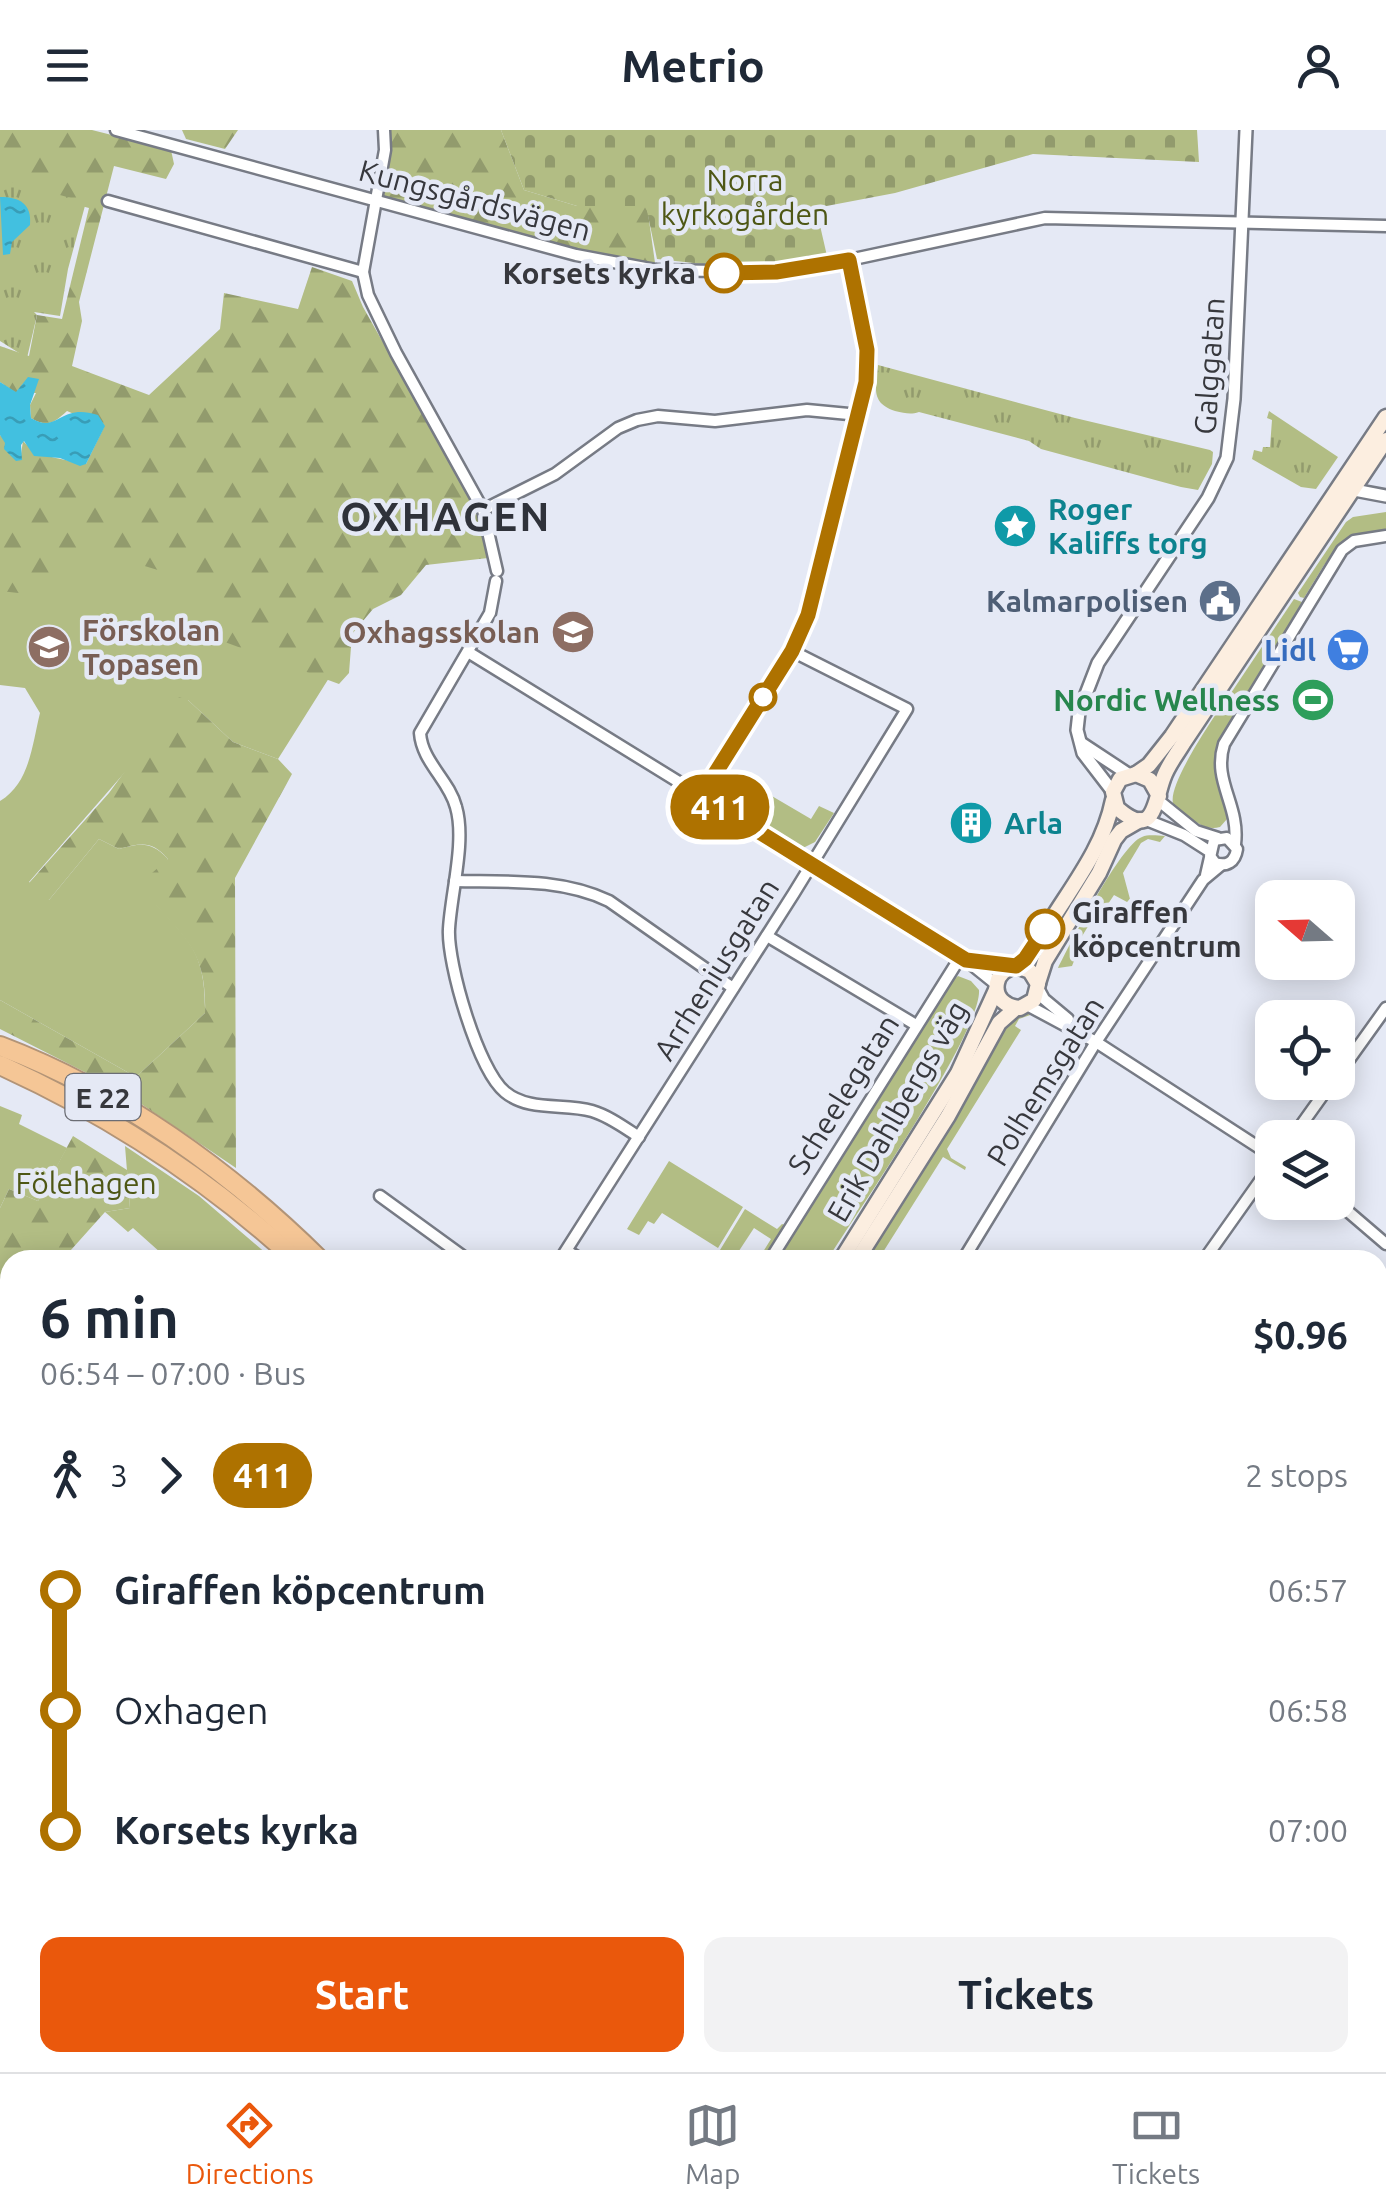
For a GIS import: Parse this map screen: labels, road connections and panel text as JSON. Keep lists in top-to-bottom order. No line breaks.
{"streets":{"highway":["E 22"],"main road":["Erik Dahlbergs väg"],"street":["Kungsgårdsvägen","Galggatan","Arrheniusgatan","Polhemsgatan","Scheelegatan"]},"crossings":[["Kungsgårdsvägen","Galggatan"]],"districts":["OXHAGEN"],"parks":["Norra kyrkogården","Fölehagen"],"places":{"other":["Korsets kyrka","Giraffen köpcentrum"],"place":["Roger Kaliffs torg"],"public building":["Kalmarpolisen"],"school or university":["Oxhagsskolan","Förskolan Topasen"],"supermarket":["Lidl"],"sports":["Nordic Wellness"],"building":["Arla"]},"lines":["bus line 411"],"north":"left","page":{"header":"Metrio","on_map":"411","heading":["6 min","06:54 – 07:00 · Bus","$0.96"],"legs":["3","411","2 stops"],"list":[{"name":"Giraffen köpcentrum","value":"06:57"},{"name":"Oxhagen","value":"06:58"},{"name":"Korsets kyrka","value":"07:00"}],"buttons":["Start","Tickets"],"tabs":["Directions","Map","Tickets"]}}
